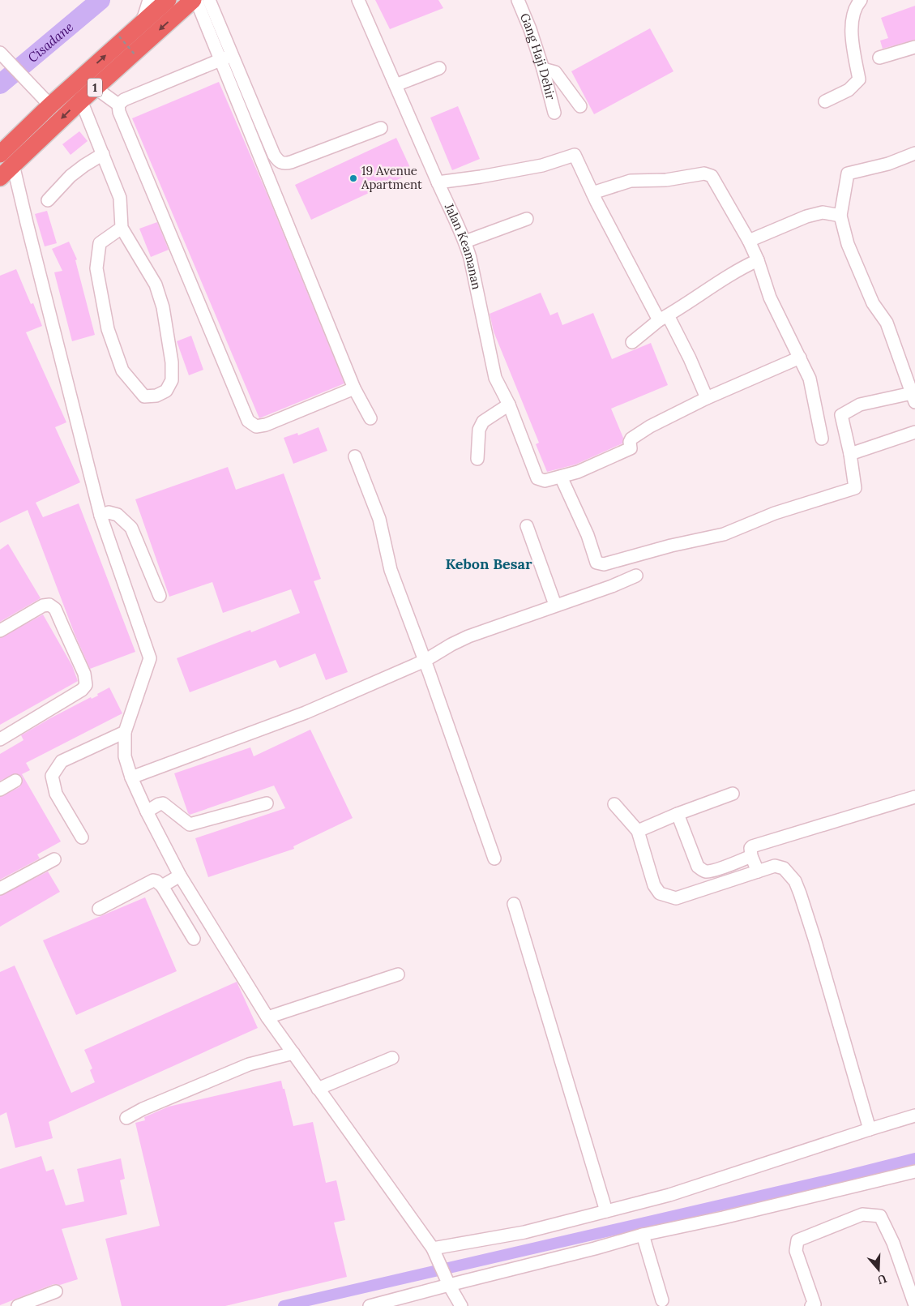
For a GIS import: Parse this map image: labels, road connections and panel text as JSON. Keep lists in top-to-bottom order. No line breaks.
{"streets":{"highway":["1"],"street":["Gang Haji Dehir","Jalan Keamanan"]},"districts":["Kebon Besar"],"water":["Cisadane"],"places":["19 Avenue Apartment"],"north":"bottom"}
